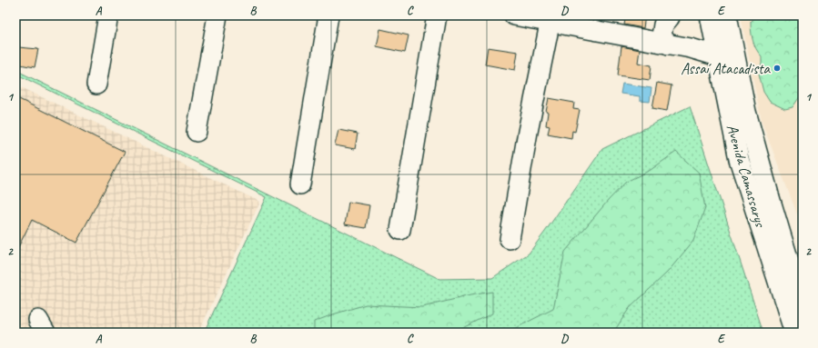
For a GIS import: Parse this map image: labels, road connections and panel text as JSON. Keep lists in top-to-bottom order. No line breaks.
{"streets":{"street":["Avenida Camassarys"]},"places":["Assaí Atacadista"],"grid":{"columns":["A","B","C","D","E"],"rows":["1","2"]}}
